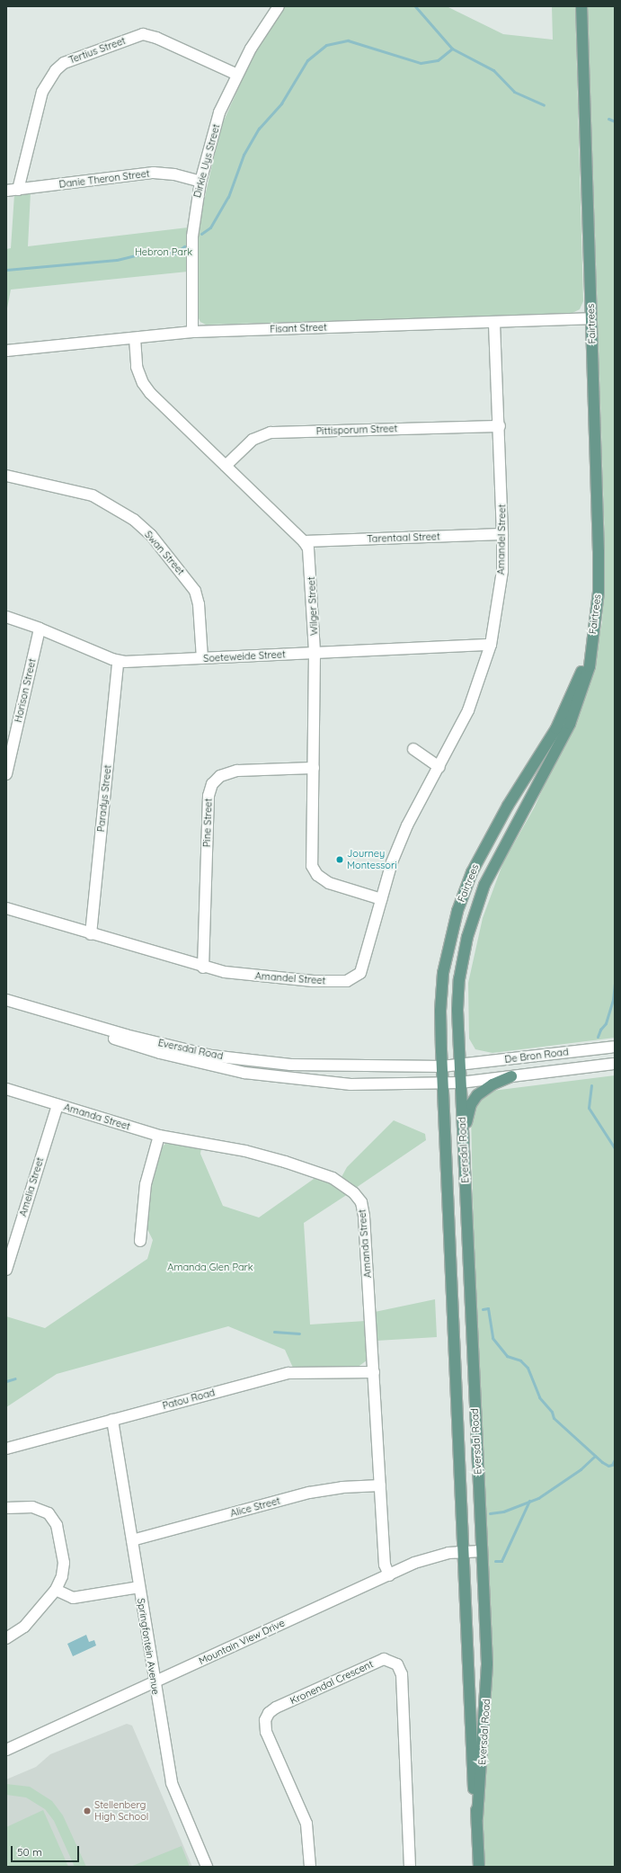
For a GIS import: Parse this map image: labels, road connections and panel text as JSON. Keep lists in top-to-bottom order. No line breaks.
{"streets":{"main road":["Fairtrees","Eversdal Road"],"street":["Tertius Street","Dirkie Uys Street","Danie Theron Street","Fisant Street","Pittisporum Street","Tarentaal Street","Amandel Street","Swan Street","Wilger Street","Soeteweide Street","Horison Street","Paradys Street","Pine Street","De Bron Road","Amanda Street","Amelia Street","Patou Road","Alice Street","Mountain View Drive","Springfontein Avenue","Kronendal Crescent"]},"crossings":[["Tertius Street","Dirkie Uys Street"],["Tertius Street","Danie Theron Street"],["Dirkie Uys Street","Danie Theron Street"],["Dirkie Uys Street","Fisant Street"],["Fairtrees","Fisant Street"],["Fairtrees","Eversdal Road"],["Fairtrees","De Bron Road"],["Fisant Street","Amandel Street"],["Fisant Street","Wilger Street"],["Pittisporum Street","Amandel Street"],["Pittisporum Street","Wilger Street"],["Tarentaal Street","Amandel Street"],["Tarentaal Street","Wilger Street"],["Amandel Street","Wilger Street"],["Amandel Street","Soeteweide Street"],["Amandel Street","Paradys Street"],["Amandel Street","Pine Street"],["Swan Street","Soeteweide Street"],["Wilger Street","Soeteweide Street"],["Wilger Street","Pine Street"],["Soeteweide Street","Horison Street"],["Soeteweide Street","Paradys Street"],["Eversdal Road","De Bron Road"],["Eversdal Road","Mountain View Drive"],["Amanda Street","Amelia Street"],["Amanda Street","Patou Road"],["Amanda Street","Alice Street"],["Amanda Street","Mountain View Drive"],["Patou Road","Springfontein Avenue"],["Alice Street","Springfontein Avenue"],["Mountain View Drive","Springfontein Avenue"]],"parks":["Hebron Park","Amanda Glen Park"],"places":["Journey Montessori","Stellenberg High School"],"scale_bar":"50 m"}
